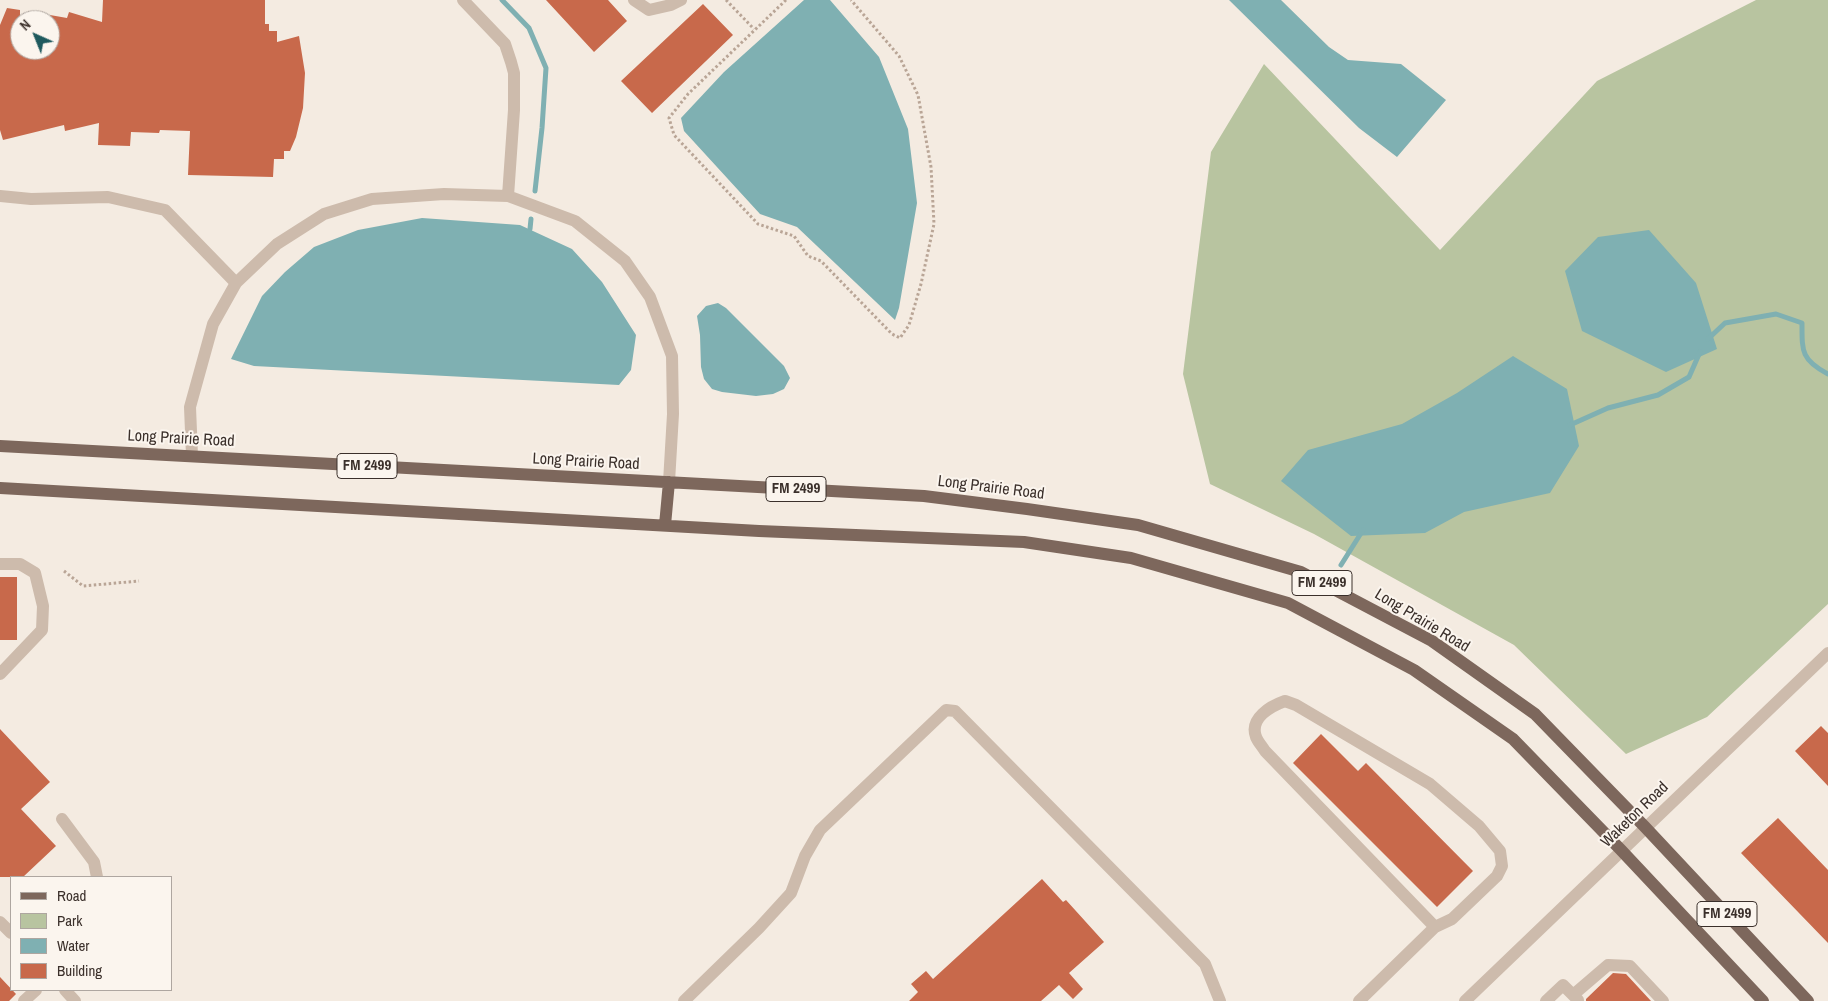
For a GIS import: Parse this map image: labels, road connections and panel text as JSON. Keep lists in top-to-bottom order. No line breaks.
{"streets":{"main road":["Long Prairie Road","FM 2499"],"street":["Waketon Road"]},"crossings":[["Long Prairie Road","Waketon Road"],["FM 2499","Waketon Road"]],"legend":["Road","Park","Water","Building"],"north":"top left"}
